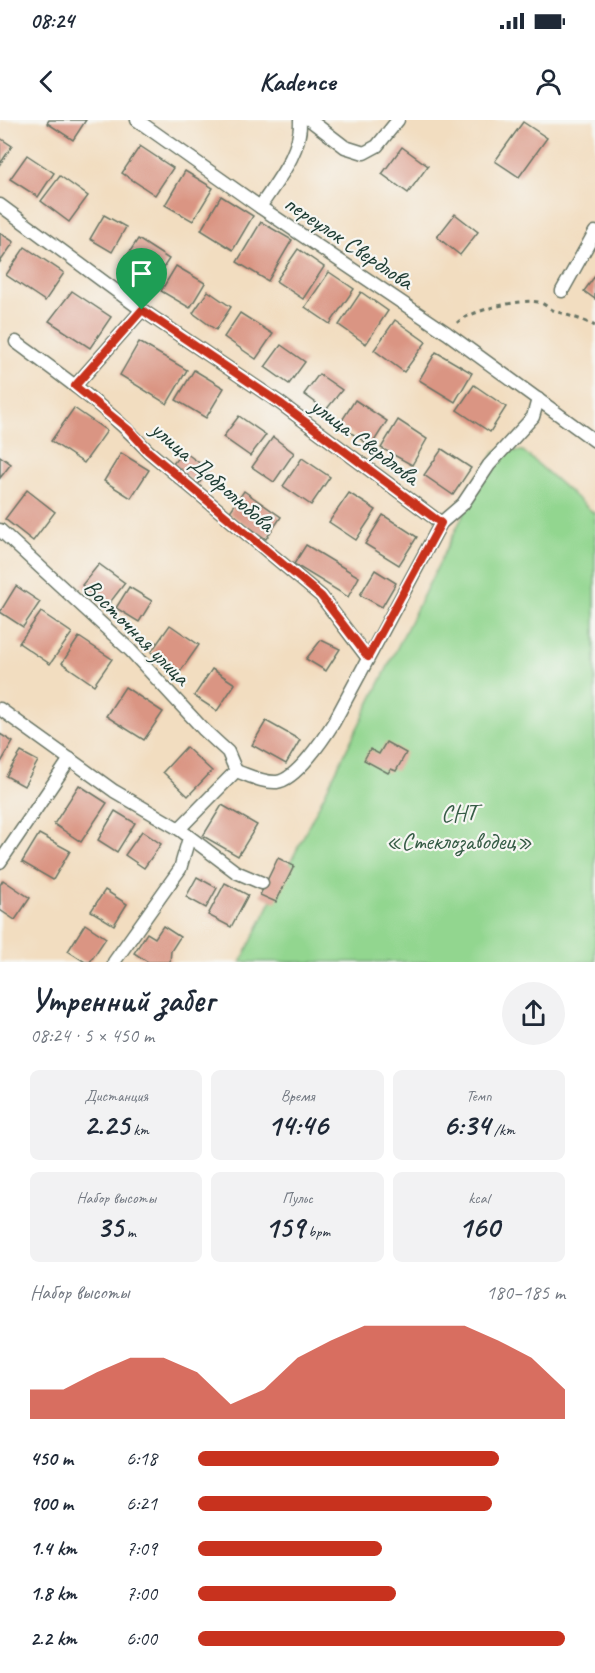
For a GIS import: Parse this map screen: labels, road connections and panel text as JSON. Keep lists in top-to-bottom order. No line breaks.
{"streets":{"street":["переулок Свердлова","улица Свердлова","улица Добролюбова","Восточная улица"]},"parks":["СНТ «Стеклозаводец»"],"page":{"status":"08:24","header":"Kadence","heading":["Утренний забег","08:24 · 5 × 450 m"],"stats":[["Дистанция","2.25 km"],["Время","14:46"],["Темп","6:34 /km"],["Набор высоты","35 m"],["Пульс","159 bpm"],["kcal","160"]],"chart":["Набор высоты","180–185 m"],"list":[{"name":"450 m","note":"6:18"},{"name":"900 m","note":"6:21"},{"name":"1.4 km","note":"7:09"},{"name":"1.8 km","note":"7:00"},{"name":"2.2 km","note":"6:00"}]}}
